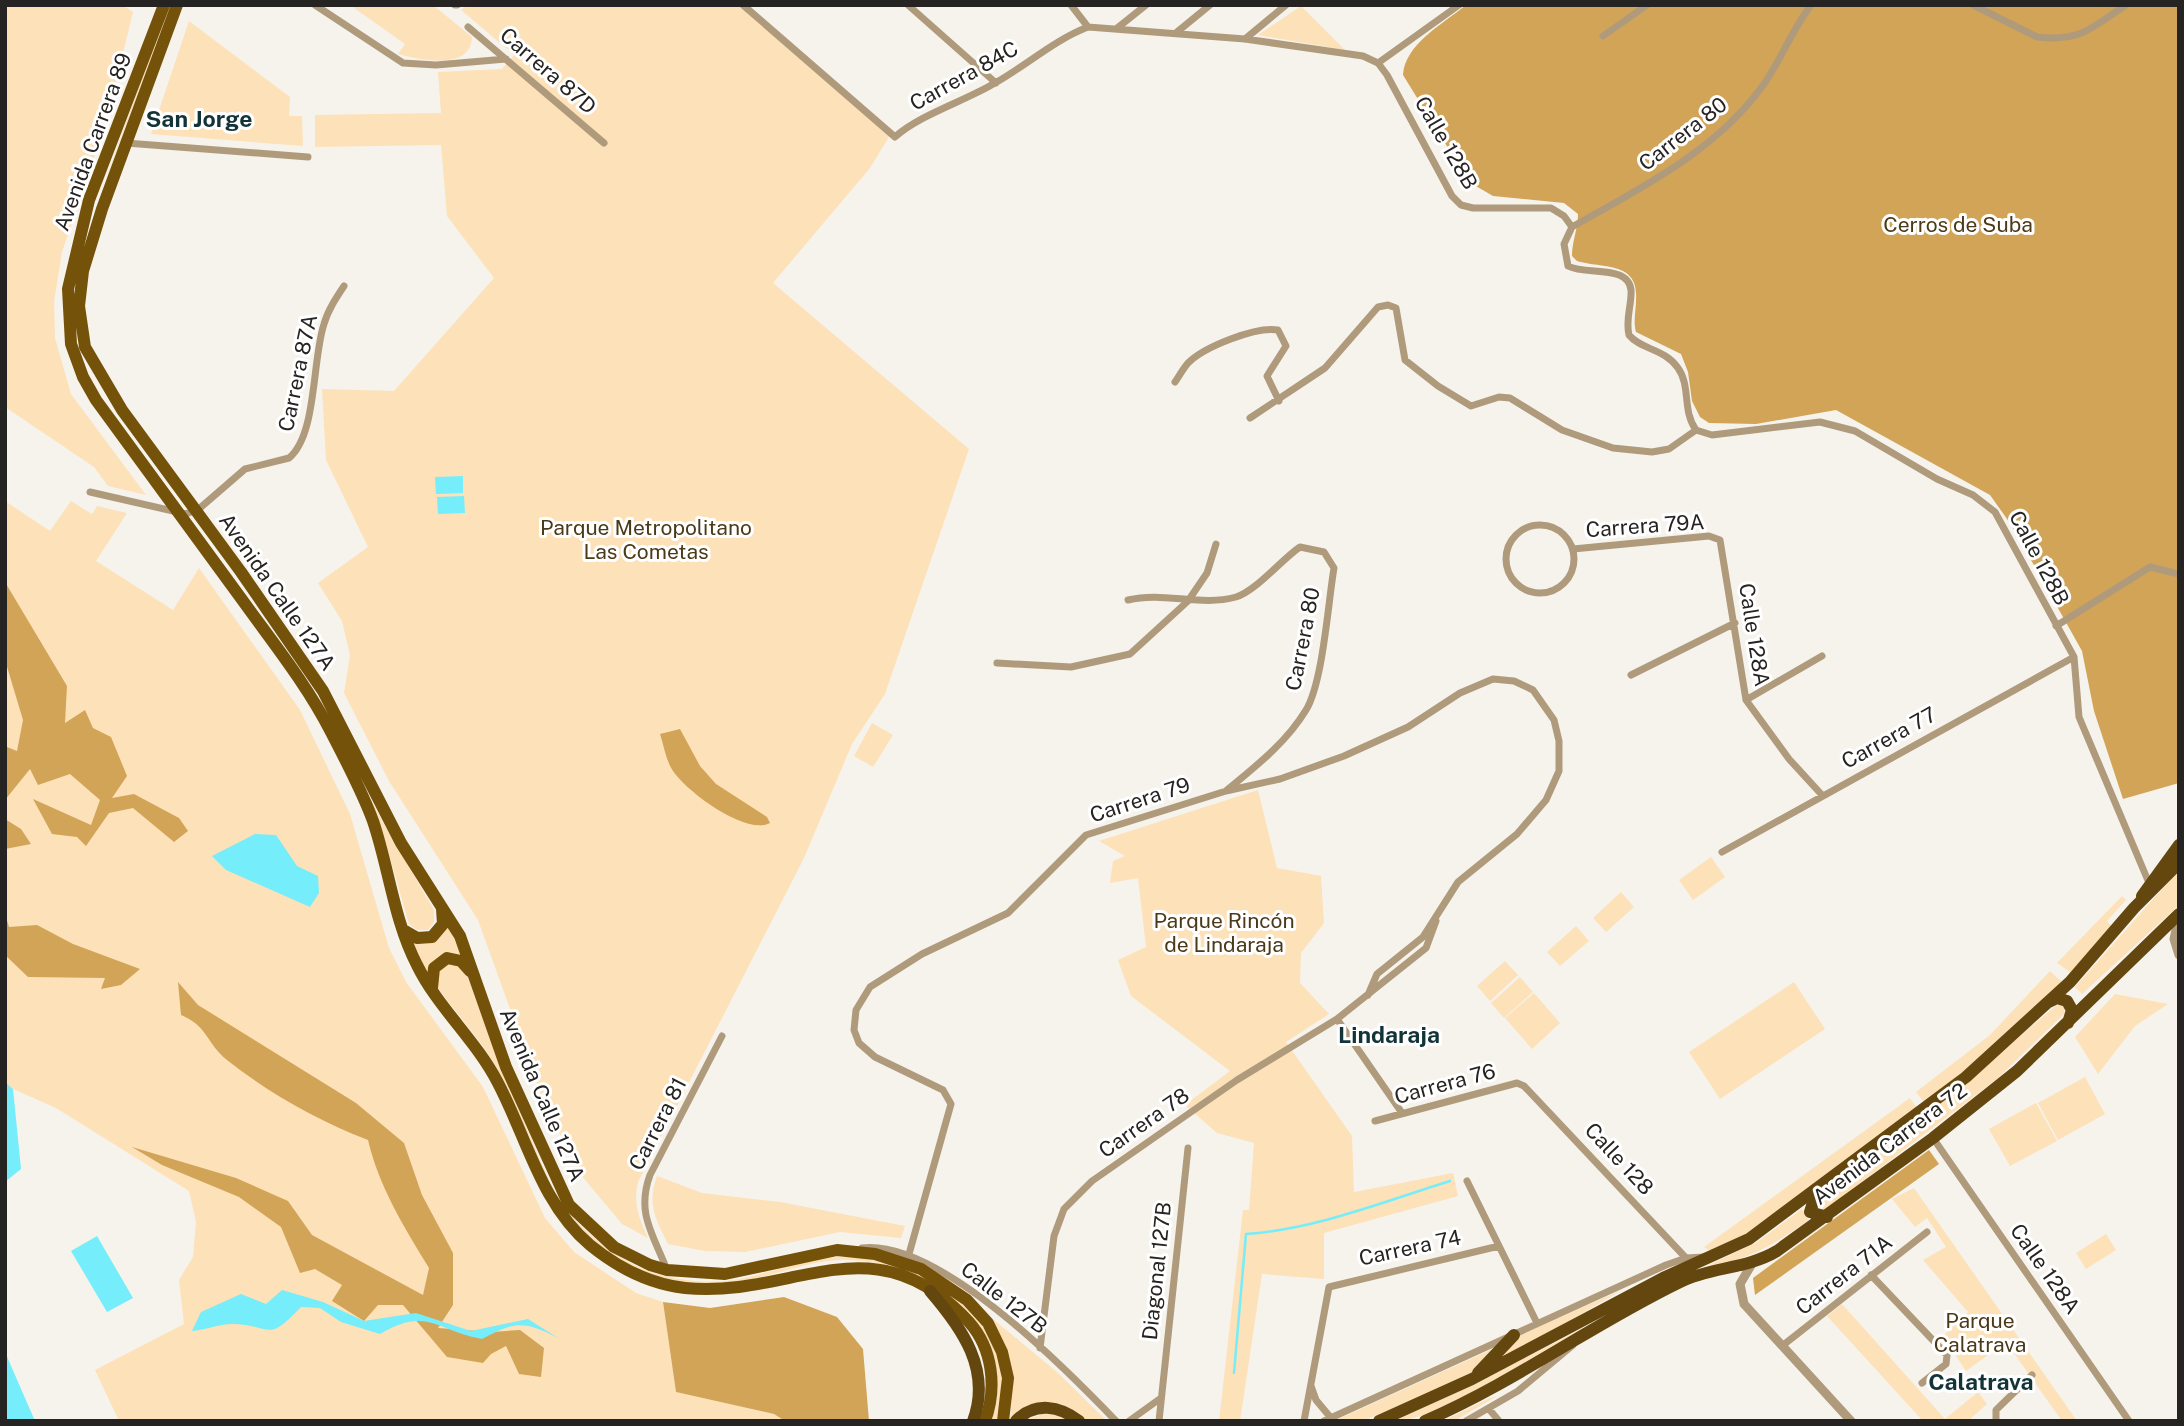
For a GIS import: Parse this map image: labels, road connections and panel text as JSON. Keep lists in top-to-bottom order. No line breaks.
{"streets":{"highway":["Avenida Carrera 72"],"main road":["Avenida Carrera 89","Avenida Calle 127A"],"street":["Carrera 87D","Carrera 84C","Carrera 80","Calle 128B","Carrera 87A","Carrera 79A","Calle 128A","Carrera 77","Carrera 79","Carrera 76","Carrera 78","Carrera 81","Calle 128","Carrera 74","Diagonal 127B","Carrera 71A","Calle 127B"]},"crossings":[["Carrera 80","Calle 128B"],["Carrera 80","Carrera 79"],["Avenida Carrera 89","Carrera 87A"],["Avenida Carrera 89","Avenida Calle 127A"],["Calle 128B","Carrera 77"],["Calle 128B","Avenida Carrera 72"],["Carrera 87A","Avenida Calle 127A"],["Carrera 79A","Calle 128A"],["Avenida Calle 127A","Carrera 81"],["Avenida Calle 127A","Calle 127B"],["Calle 128A","Carrera 77"],["Calle 128A","Avenida Carrera 72"],["Carrera 79","Carrera 78"],["Carrera 79","Calle 127B"],["Carrera 76","Calle 128"],["Carrera 78","Calle 127B"],["Avenida Carrera 72","Calle 128"]],"districts":["San Jorge","Lindaraja","Calatrava"],"parks":["Cerros de Suba","Parque Metropolitano Las Cometas","Parque Rincón de Lindaraja","Parque Calatrava"]}
